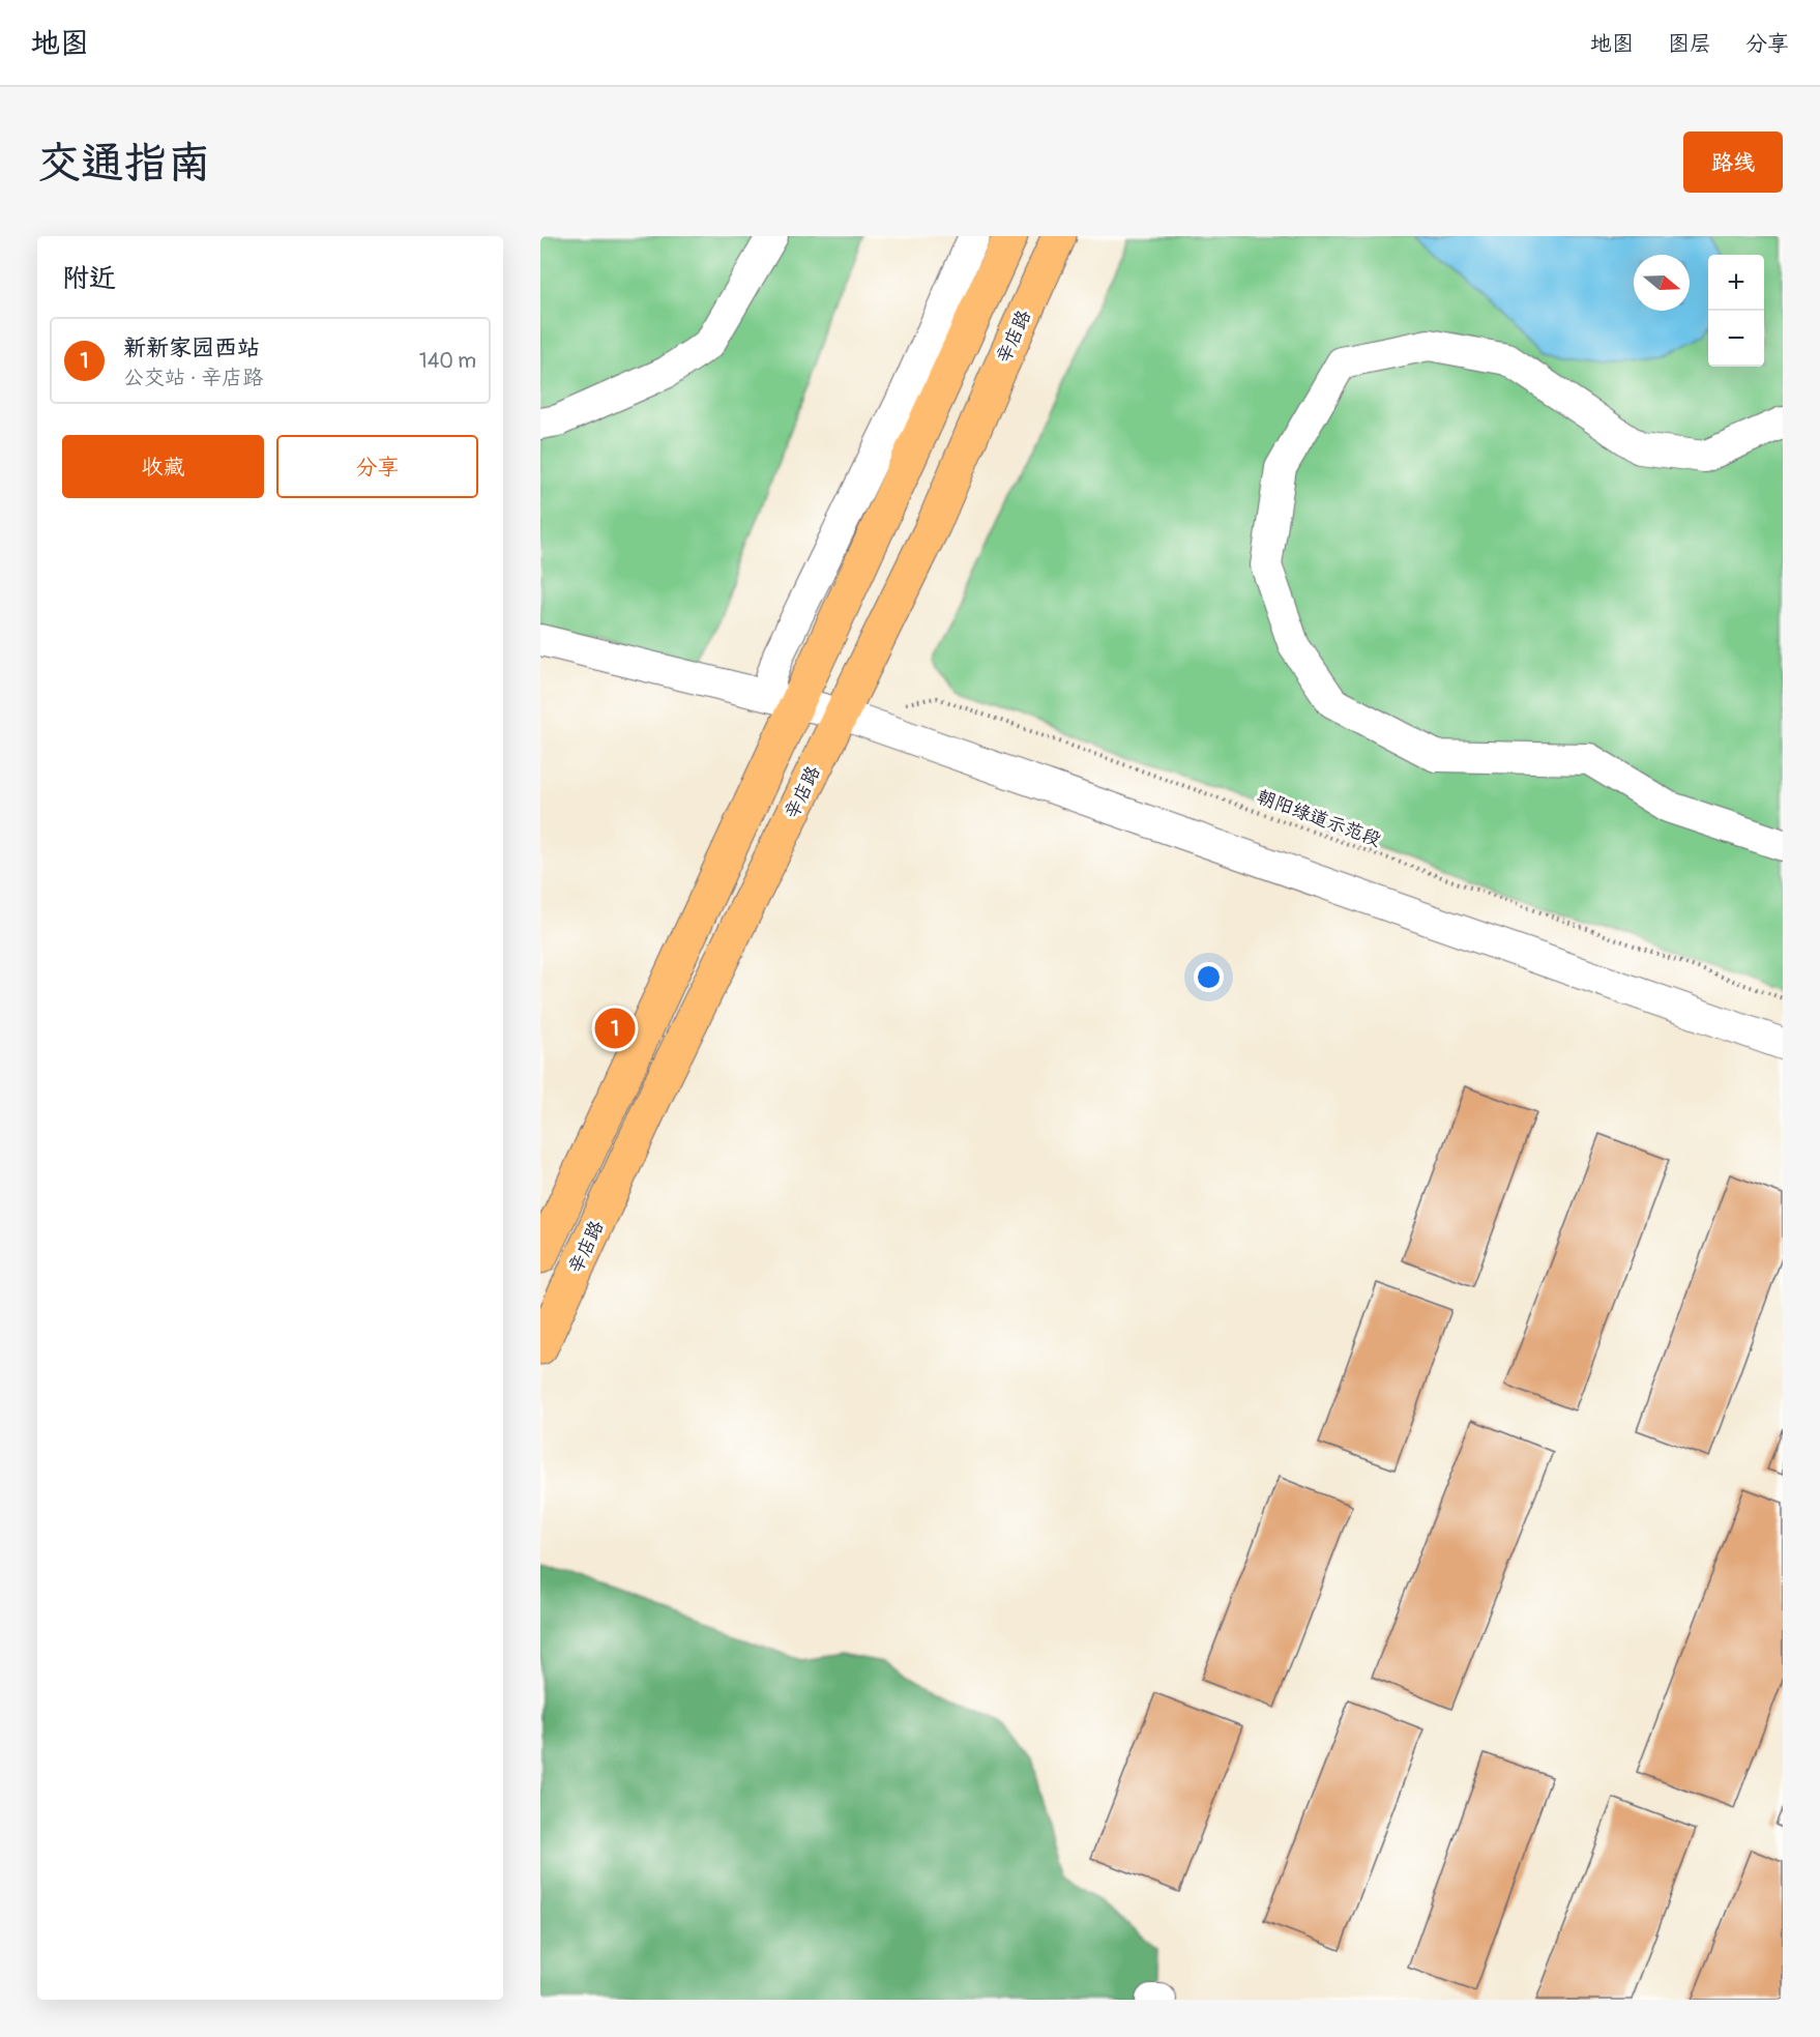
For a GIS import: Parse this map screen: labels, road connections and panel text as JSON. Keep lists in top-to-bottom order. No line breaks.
{"streets":{"main road":["辛店路"],"path":["朝阳绿道示范段"]},"north":"right","page":{"header":"地图","nav":["地图","图层","分享"],"buttons":["路线",["收藏","分享"]],"title":"交通指南","heading":"附近","map_buttons":["+","−"],"list":[{"mark":"1","name":"新新家园西站","note":"公交站 · 辛店路","value":"140 m"}],"pins":"1"}}
